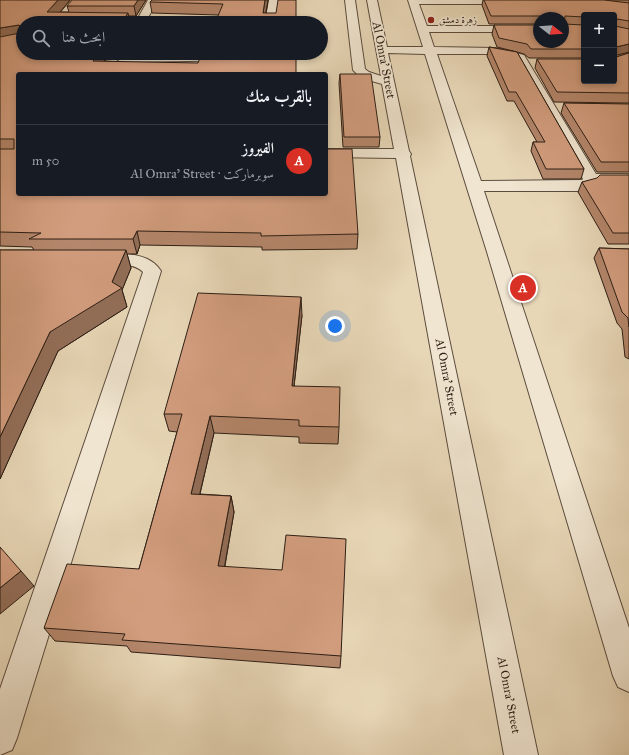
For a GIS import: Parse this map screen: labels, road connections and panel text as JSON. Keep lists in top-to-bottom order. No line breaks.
{"streets":{"street":["Al Omra' Street"]},"places":["زهرة دمشق"],"north":"right","page":{"map_buttons":["+","−"],"search":"ابحث هنا","heading":"بالقرب منك","list":[{"mark":"A","name":"الفيروز","note":"سوبرماركت · Al Omra' Street","value":"50 m"}],"pins":"A"}}
